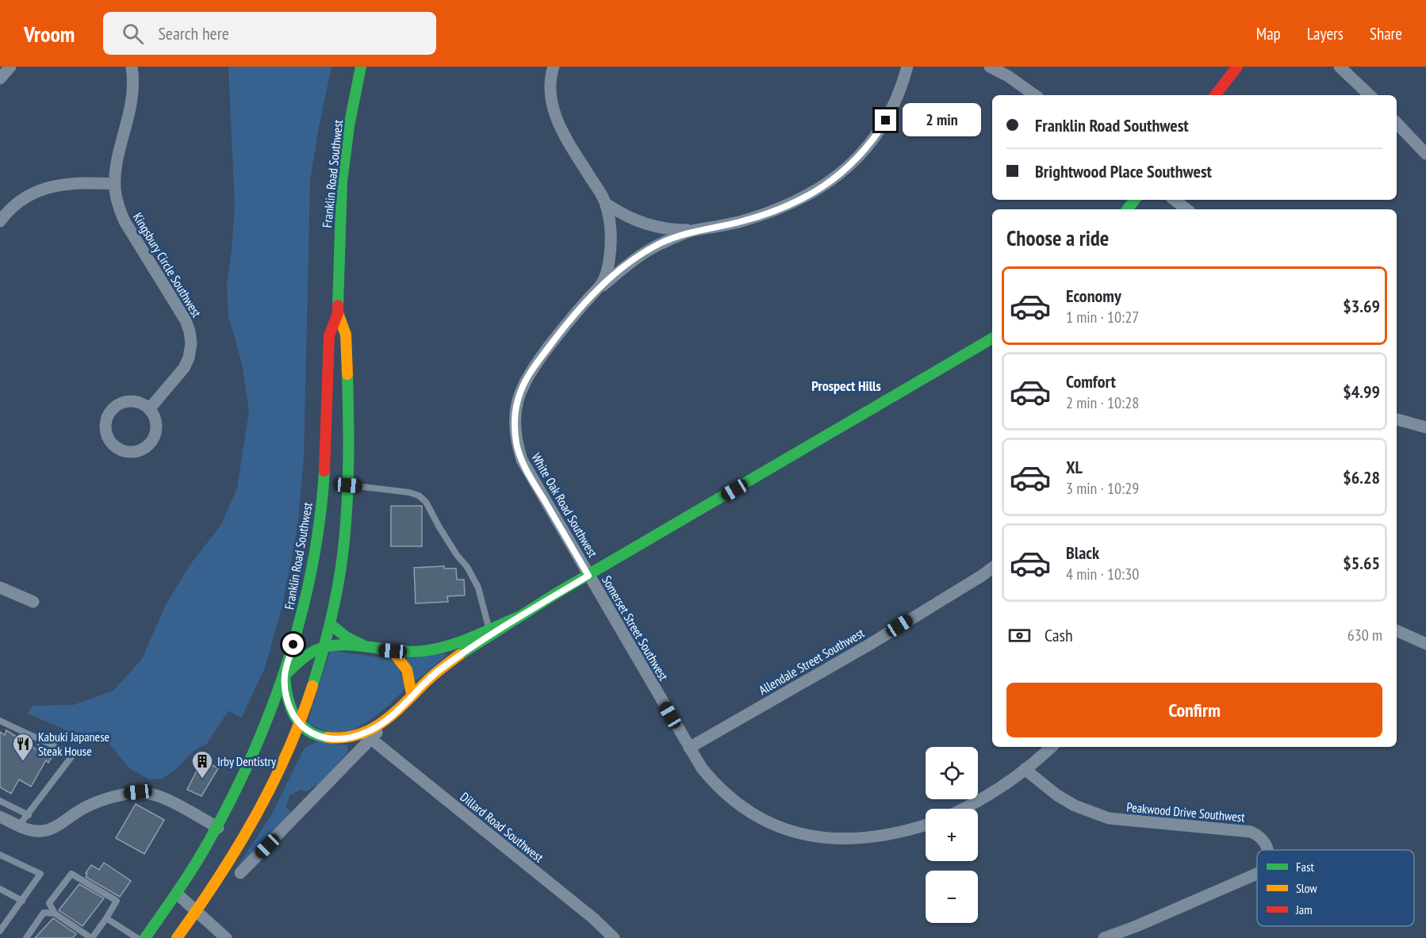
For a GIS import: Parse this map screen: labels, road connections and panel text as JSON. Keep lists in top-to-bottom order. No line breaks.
{"streets":{"main road":["Franklin Road Southwest"],"street":["Kingsbury Circle Southwest","White Oak Road Southwest","Somerset Street Southwest","Allendale Street Southwest","Peakwood Drive Southwest","Dillard Road Southwest"]},"crossings":[["White Oak Road Southwest","Somerset Street Southwest"],["Somerset Street Southwest","Allendale Street Southwest"]],"districts":["Prospect Hills"],"places":{"restaurant":["Kabuki Japanese Steak House"],"building":["Irby Dentistry"]},"legend":["Fast","Slow","Jam"],"page":{"header":"Vroom","search":"Search here","nav":["Map","Layers","Share"],"banner":["Franklin Road Southwest","Brightwood Place Southwest"],"bubble":"2 min","heading":"Choose a ride","list":[{"name":"Economy","note":"1 min · 10:27","value":"$3.69"},{"name":"Comfort","note":"2 min · 10:28","value":"$4.99"},{"name":"XL","note":"3 min · 10:29","value":"$6.28"},{"name":"Black","note":"4 min · 10:30","value":"$5.65"}],"pay":["Cash","630 m"],"buttons":"Confirm","map_buttons":["+","−"]}}
